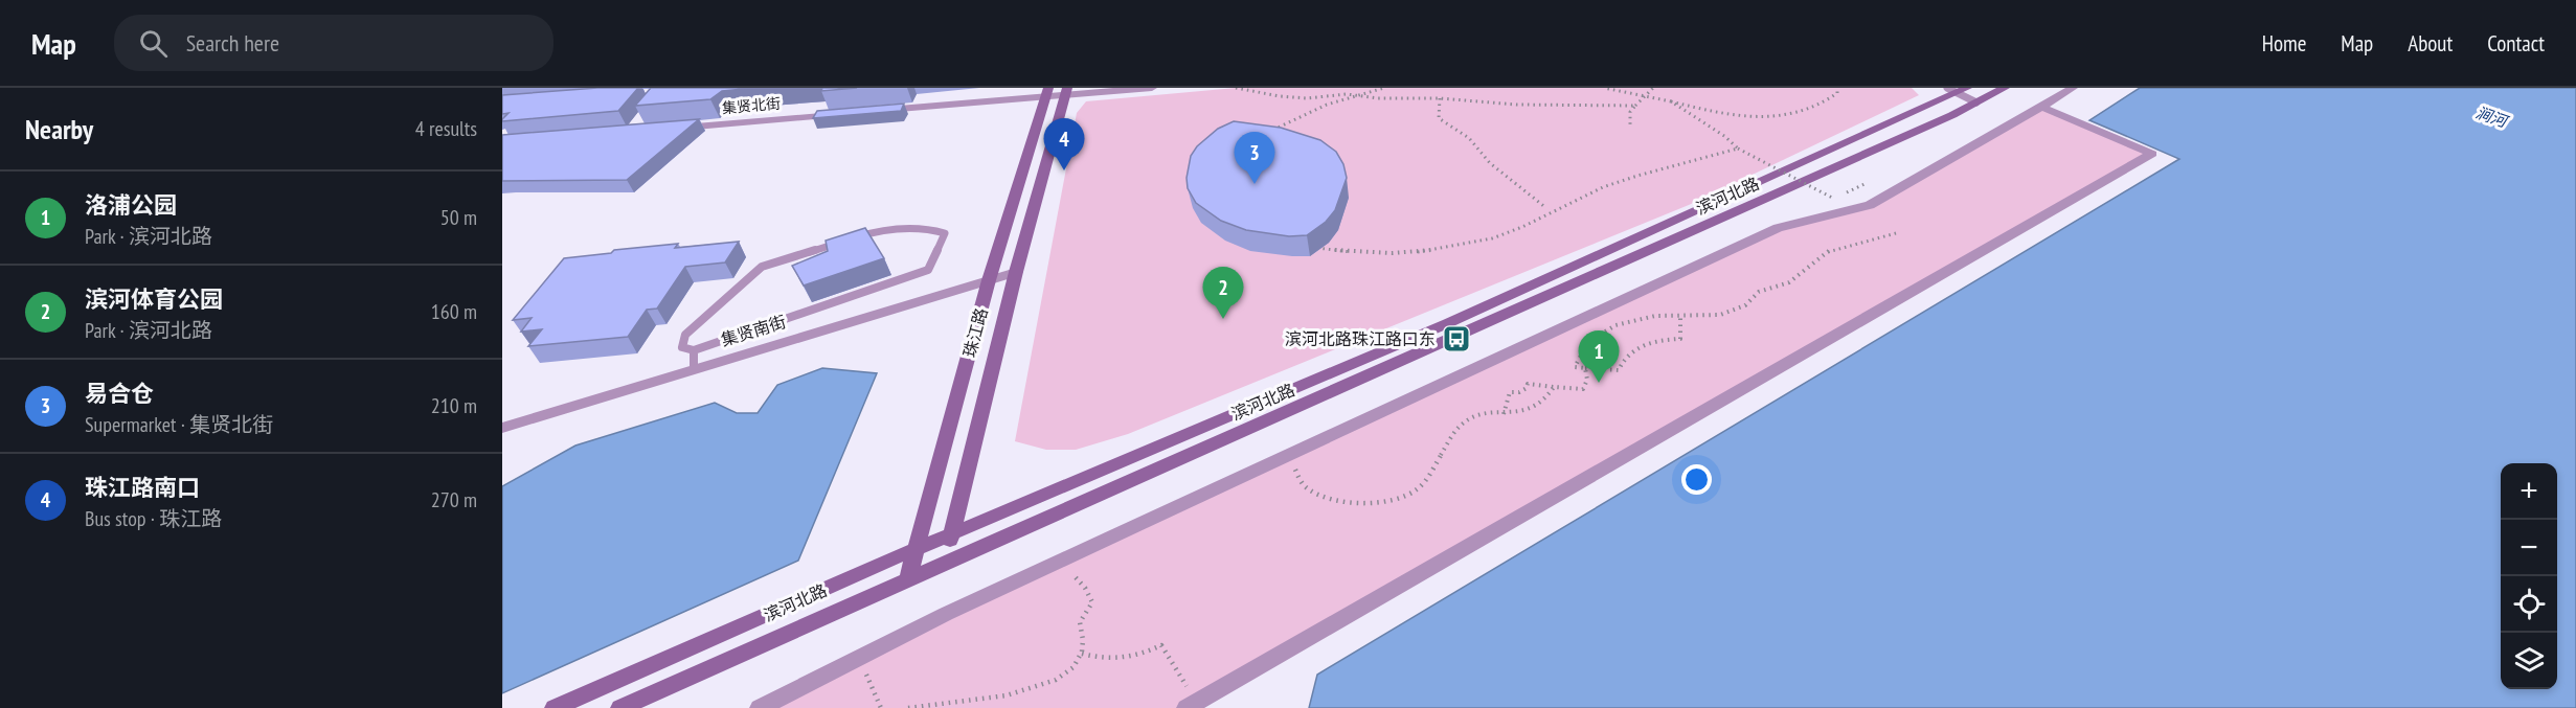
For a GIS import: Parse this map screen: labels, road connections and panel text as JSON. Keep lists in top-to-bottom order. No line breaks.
{"streets":{"main road":["滨河北路","珠江路"],"street":["集贤北街","集贤南街"]},"crossings":[["滨河北路","珠江路"],["集贤南街","珠江路"]],"water":["涧河"],"places":{"bus stop":["滨河北路珠江路口东"]},"page":{"header":"Map","search":"Search here","nav":["Home","Map","About","Contact"],"heading":["Nearby","4 results"],"pins":["4","3","2","1"],"list":[{"mark":"1","name":"洛浦公园","note":"Park · 滨河北路","value":"50 m"},{"mark":"2","name":"滨河体育公园","note":"Park · 滨河北路","value":"160 m"},{"mark":"3","name":"易合仓","note":"Supermarket · 集贤北街","value":"210 m"},{"mark":"4","name":"珠江路南口","note":"Bus stop · 珠江路","value":"270 m"}],"map_buttons":["+","−"]}}
